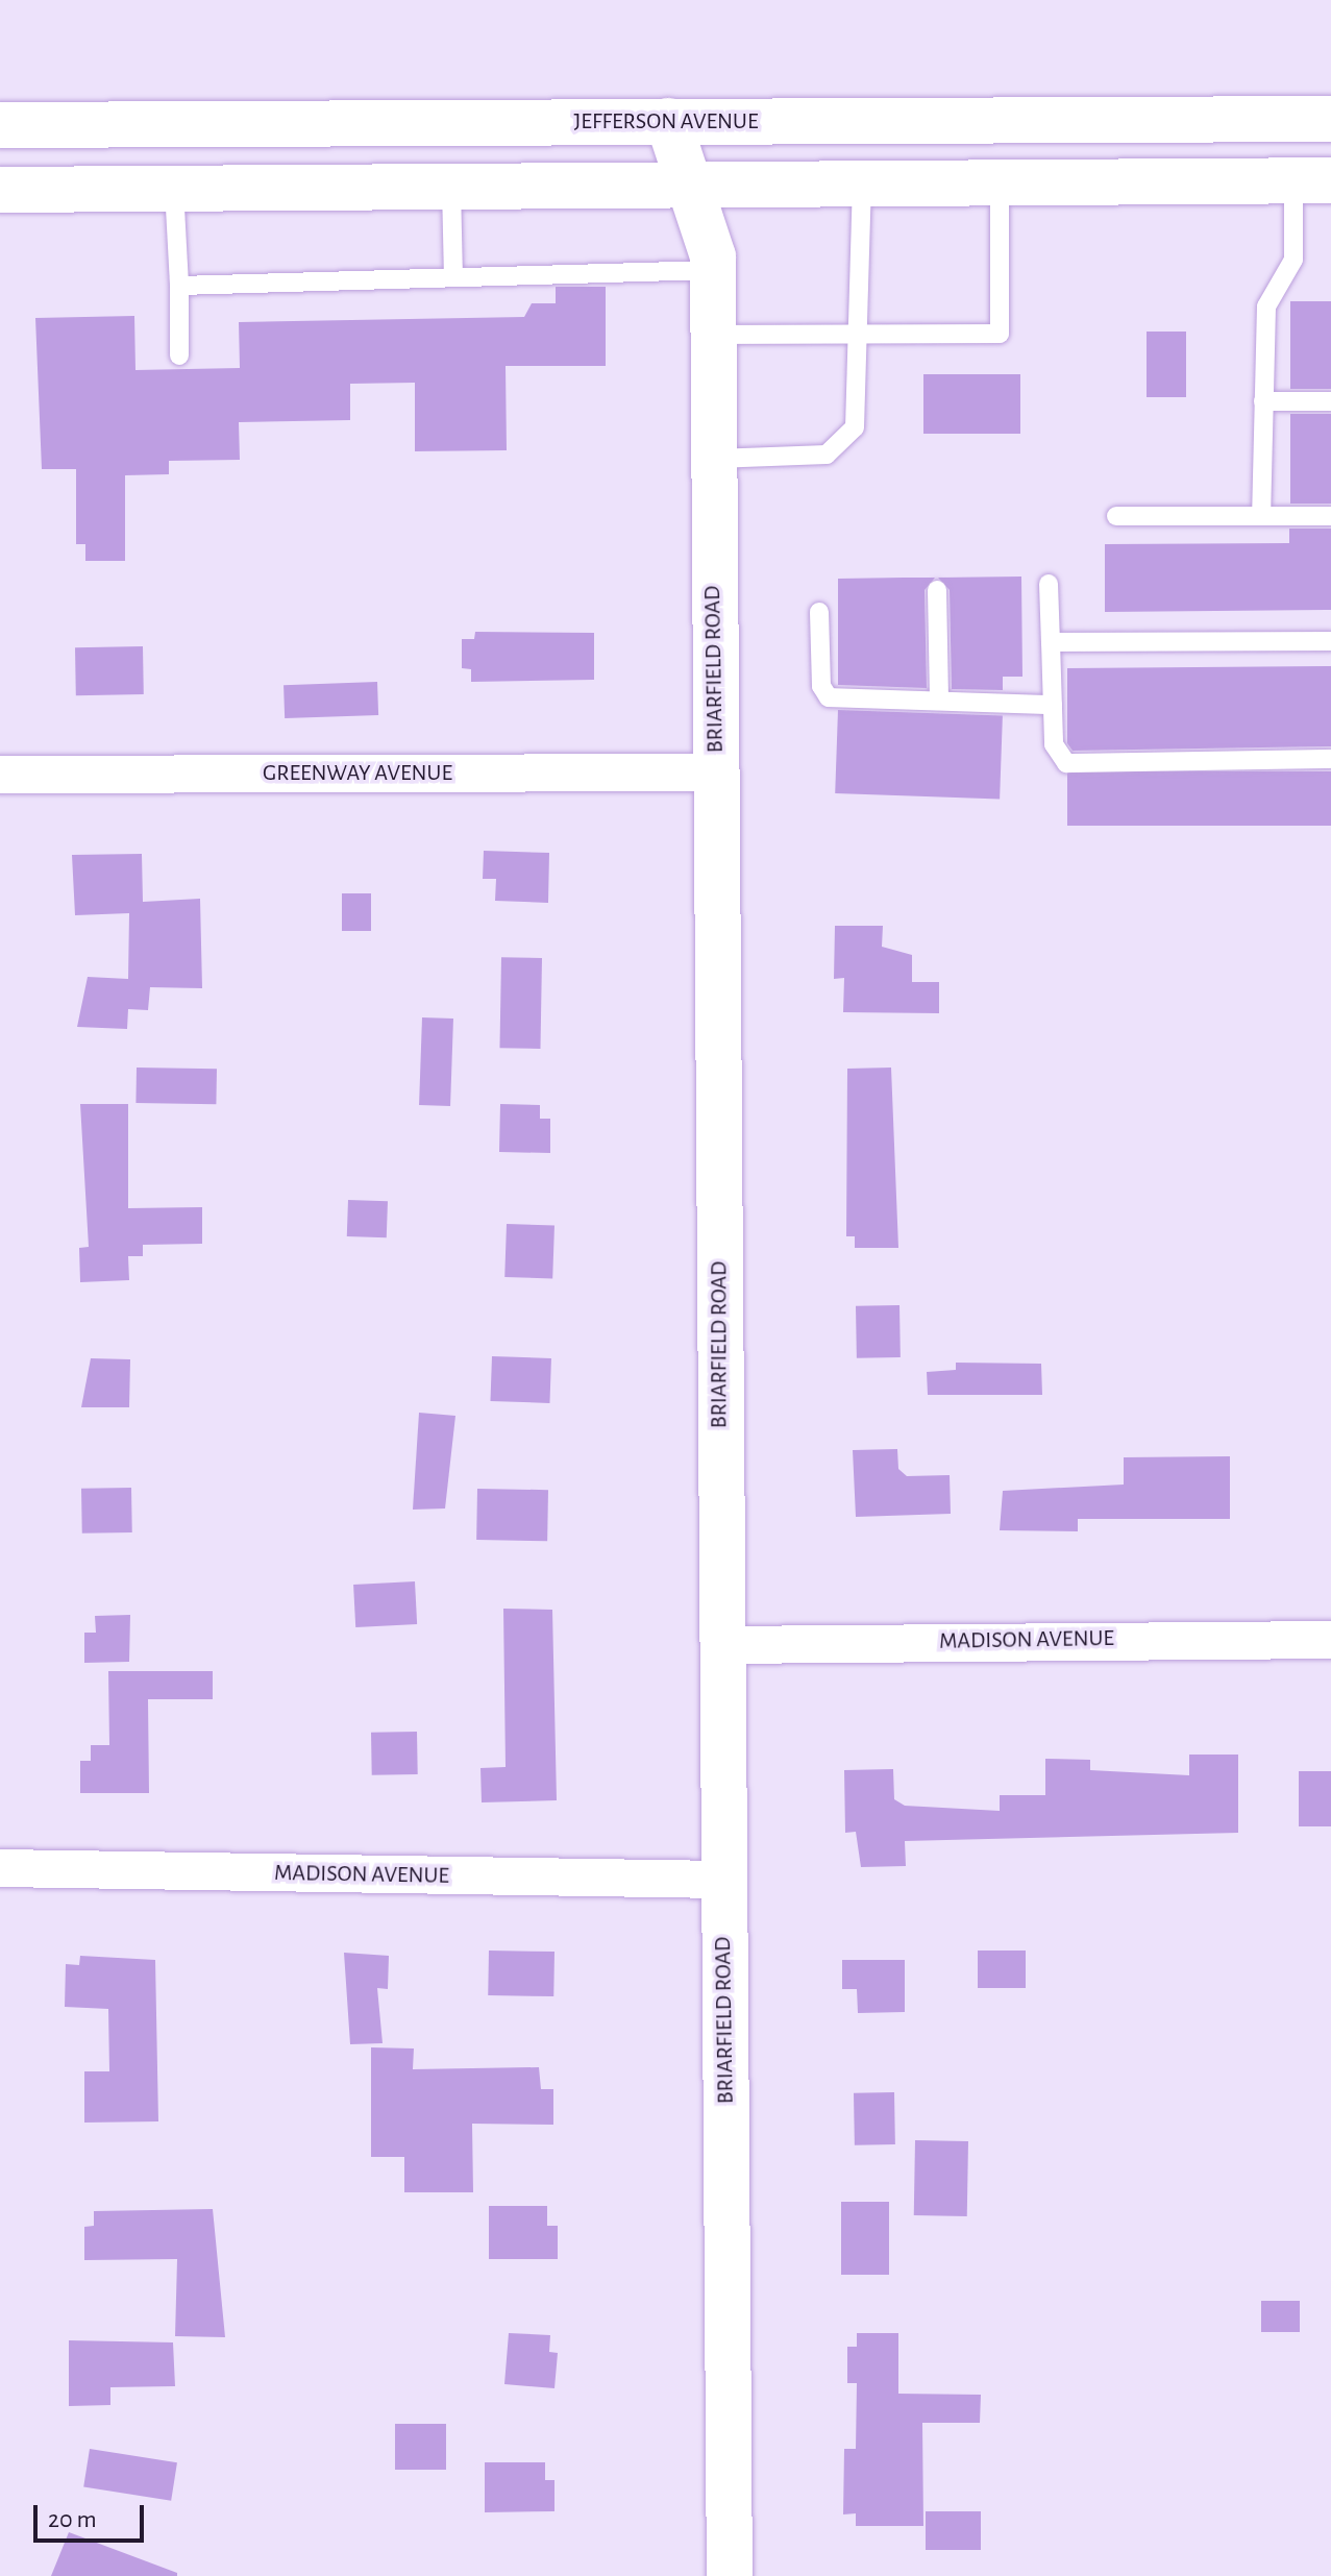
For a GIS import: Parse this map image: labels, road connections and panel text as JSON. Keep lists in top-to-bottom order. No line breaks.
{"streets":{"main road":["JEFFERSON AVENUE","BRIARFIELD ROAD"],"street":["GREENWAY AVENUE","MADISON AVENUE"]},"crossings":[["JEFFERSON AVENUE","BRIARFIELD ROAD"],["BRIARFIELD ROAD","GREENWAY AVENUE"],["BRIARFIELD ROAD","MADISON AVENUE"]],"scale_bar":"20 m"}
